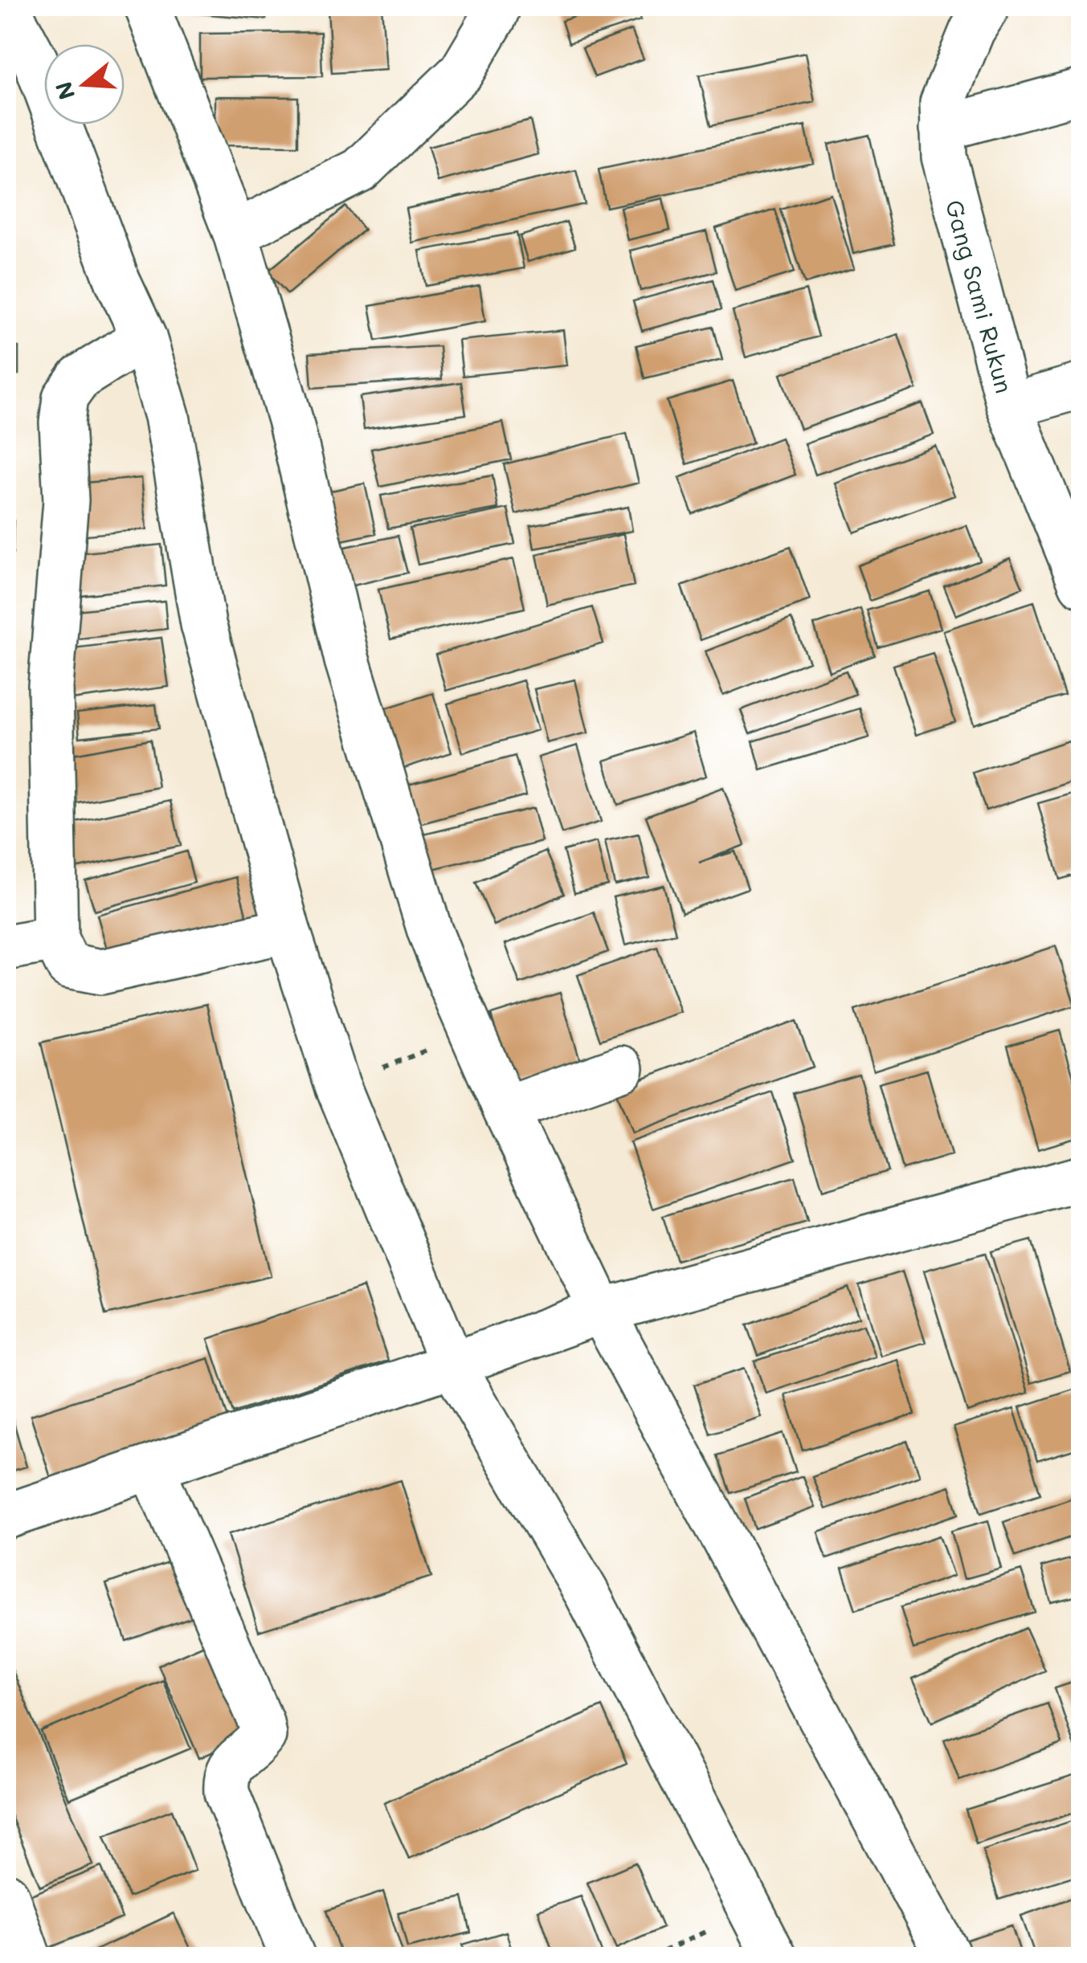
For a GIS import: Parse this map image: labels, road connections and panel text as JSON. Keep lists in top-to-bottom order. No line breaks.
{"streets":{"street":["Gang Sami Rukun"]},"north":"left"}
